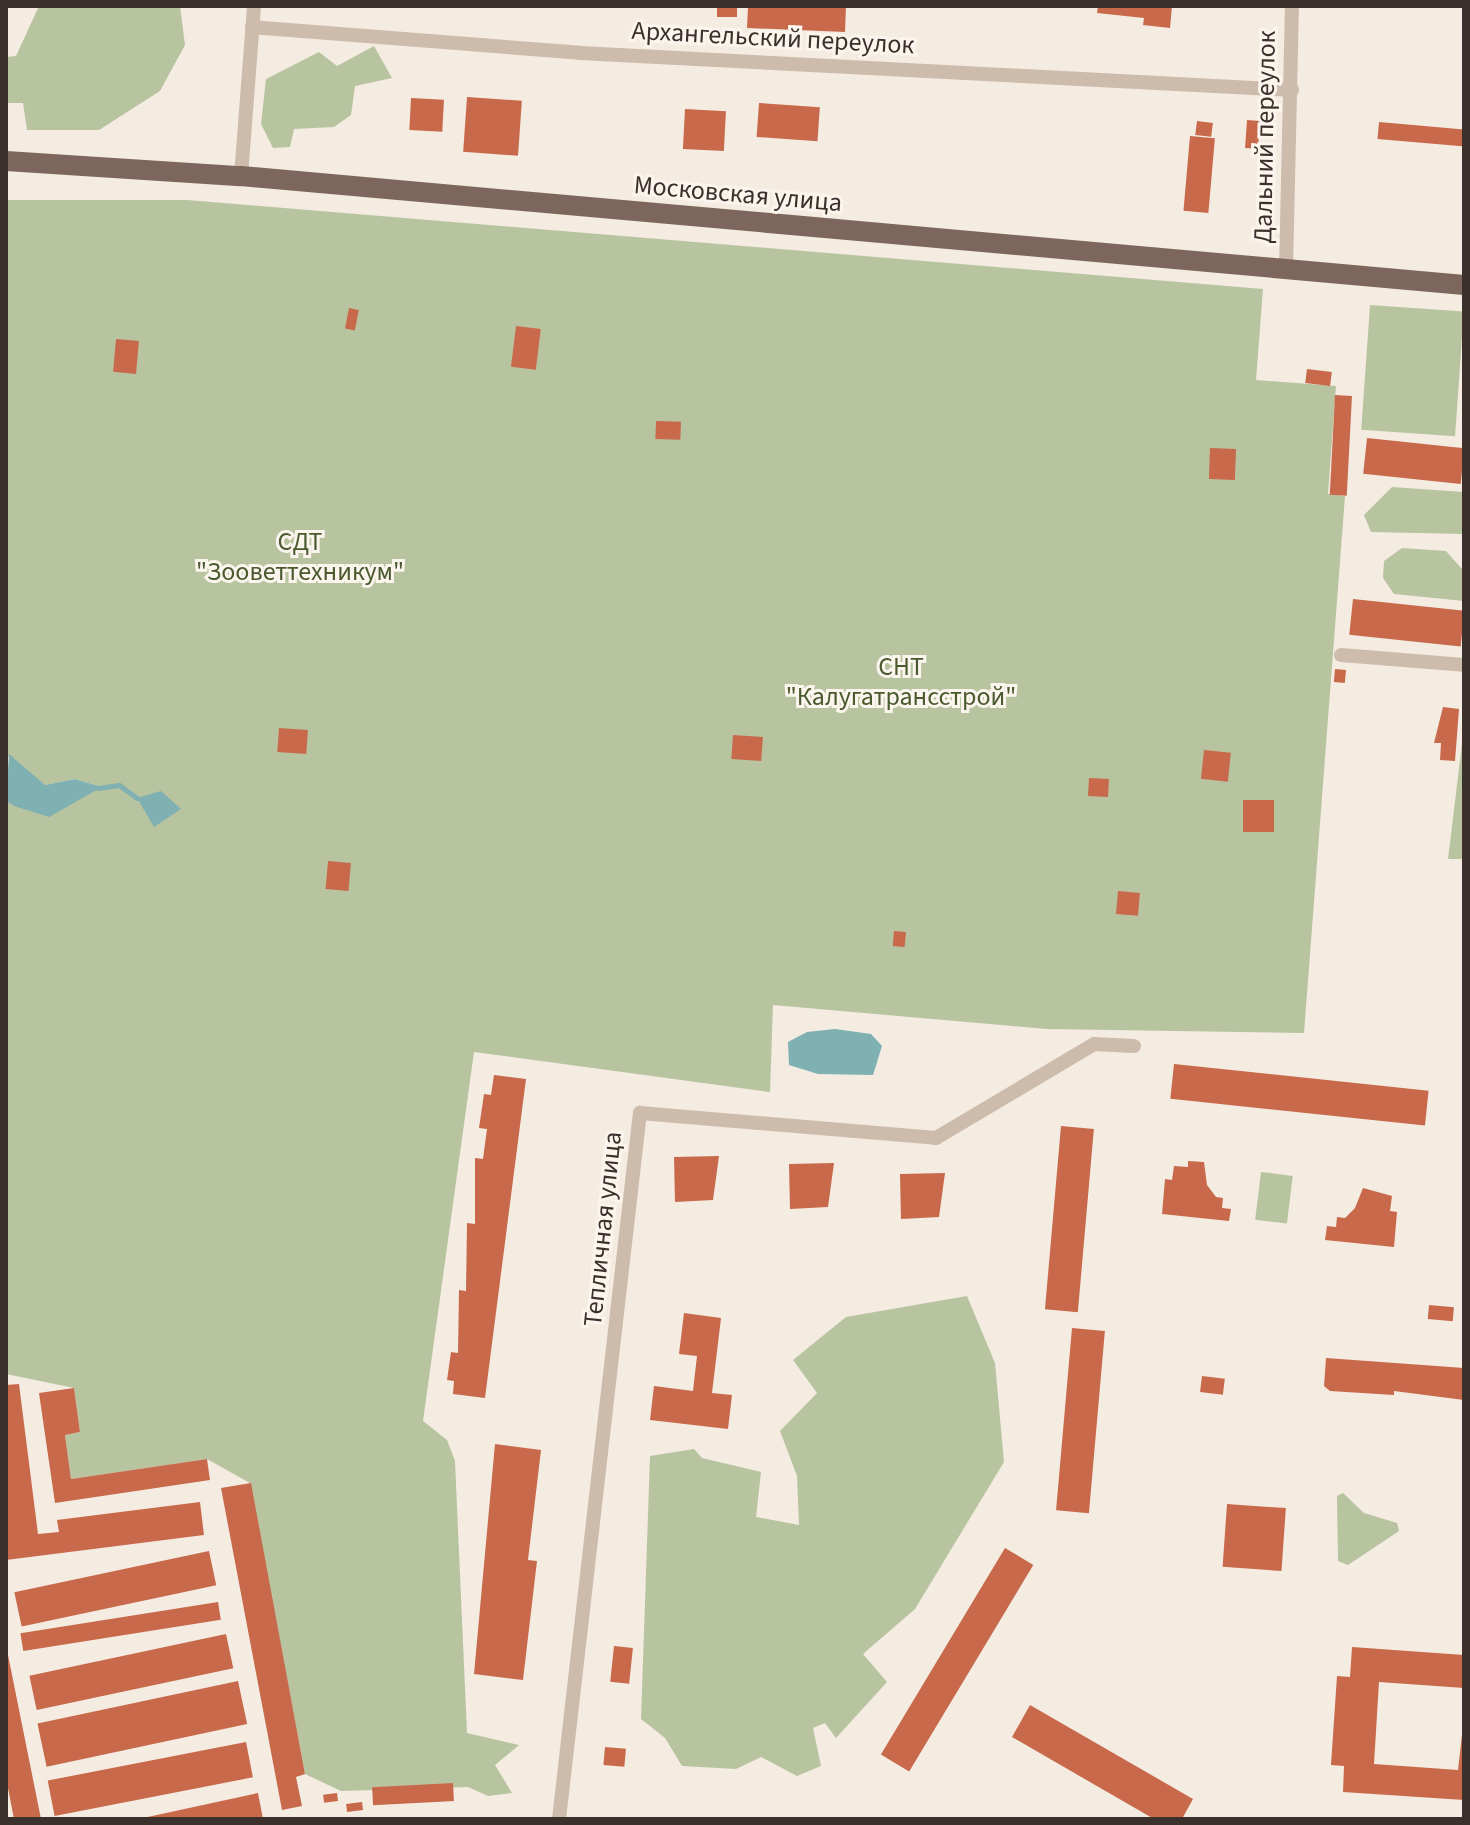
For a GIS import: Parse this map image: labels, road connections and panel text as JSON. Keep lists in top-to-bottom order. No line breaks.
{"streets":{"main road":["Московская улица"],"street":["Архангельский переулок","Дальний переулок","Тепличная улица"]},"crossings":[["Архангельский переулок","Дальний переулок"],["Дальний переулок","Московская улица"]],"parks":["СДТ \"Зооветтехникум\"","СНТ \"Калугатрансстрой\""]}
